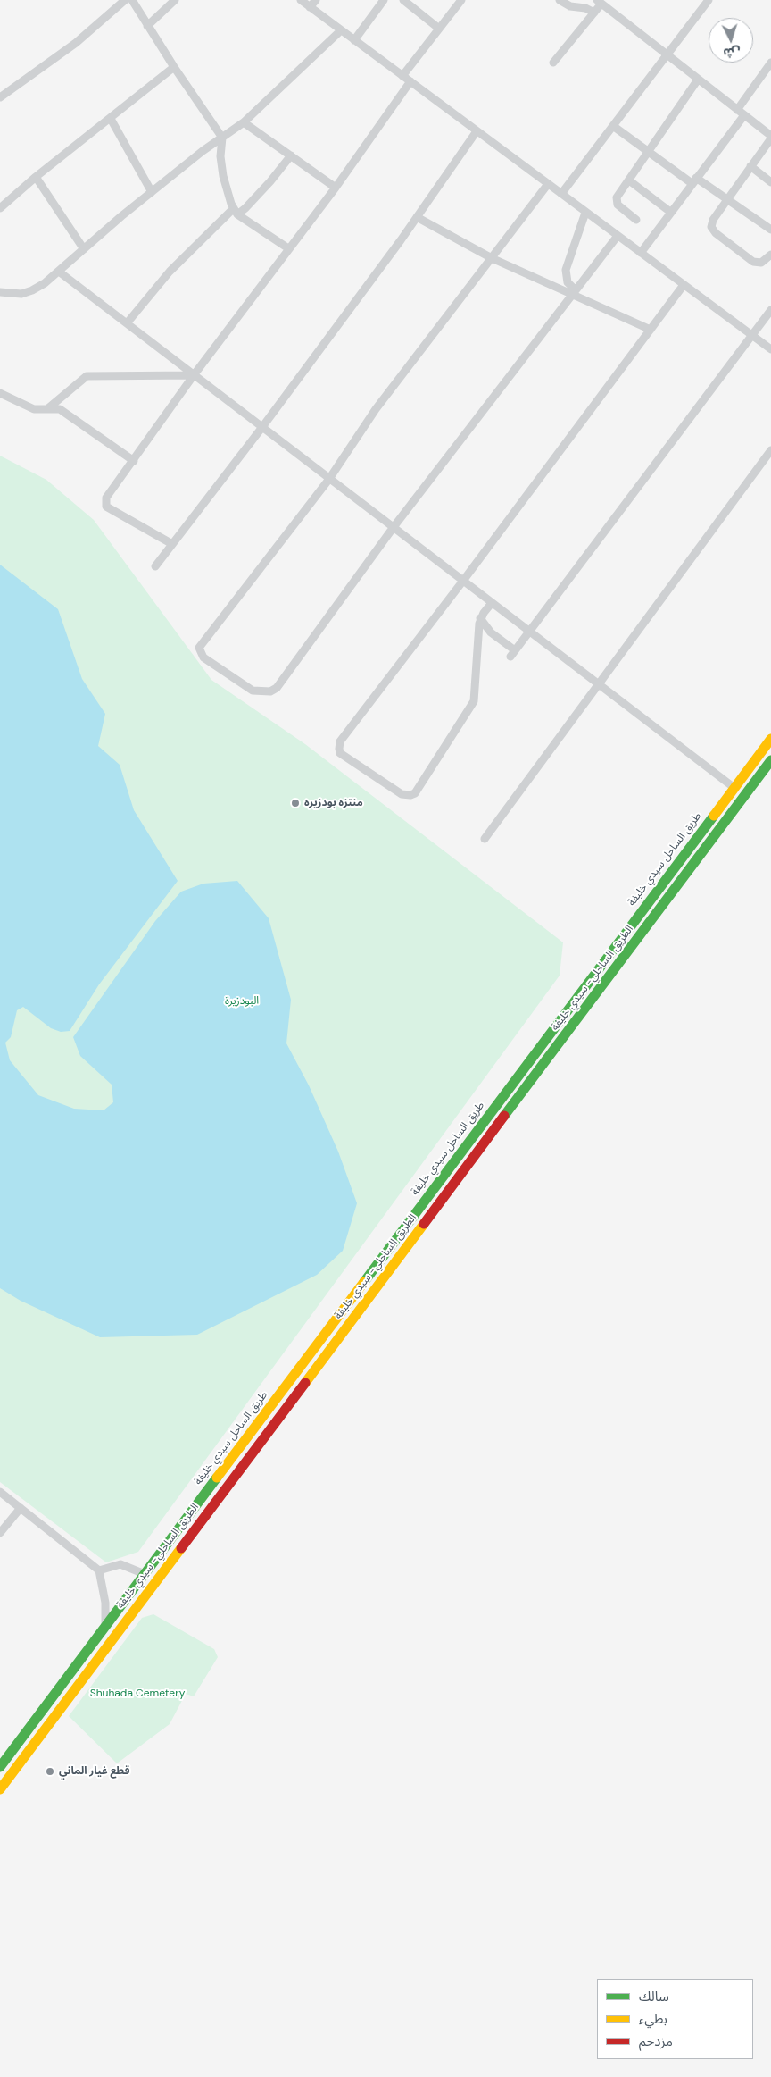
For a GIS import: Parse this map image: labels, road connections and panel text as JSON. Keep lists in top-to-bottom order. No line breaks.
{"streets":{"highway":["طريق الساحل سيدي خليفة","الطريق الساحلي- سيدي خليفة"]},"parks":["البودزيرة","Shuhada Cemetery"],"places":["منتزه بودزيره","قطع غيار الماني"],"legend":["سالك","بطيء","مزدحم"],"north":"bottom"}
